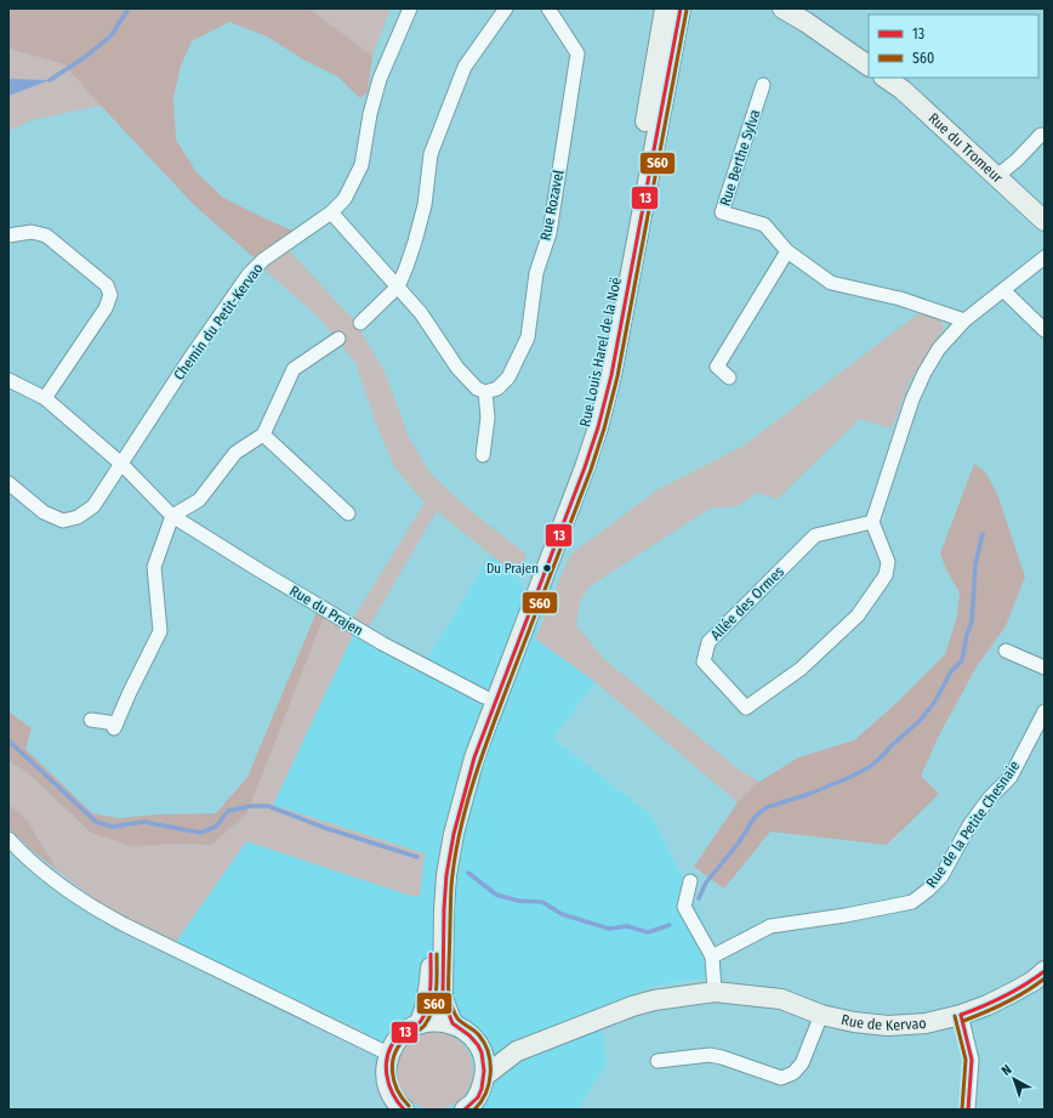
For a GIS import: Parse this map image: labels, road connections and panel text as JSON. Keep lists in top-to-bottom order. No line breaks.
{"streets":{"main road":["Rue du Tromeur","Rue Louis Harel de la Noë","Rue de Kervao"],"street":["Rue Berthe Sylva","Rue Rozavel","Chemin du Petit-Kervao","Allée des Ormes","Rue du Prajen","Rue de la Petite Chesnaie"]},"crossings":[["Chemin du Petit-Kervao","Rue du Prajen"],["Rue Louis Harel de la Noë","Rue du Prajen"]],"places":["Du Prajen"],"lines":["transit line 13","transit line S60"],"legend":["13","S60"],"north":"top left"}
